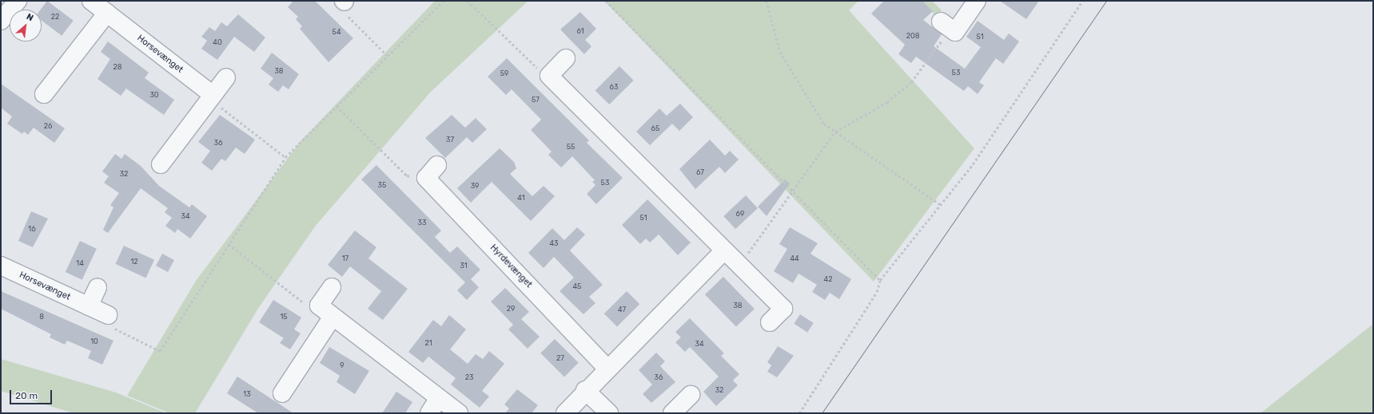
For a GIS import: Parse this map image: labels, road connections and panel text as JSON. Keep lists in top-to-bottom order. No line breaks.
{"streets":{"street":["Horsevænget","Hyrdevænget"]},"house_numbers":["22","61","54","208","51","40","28","38","53","59","63","30","57","26","65","37","36","55","67","32","53","35","39","41","69","34","51","33","16","43","17","44","12","14","31","42","45","38","29","47","8","15","10","21","34","27","9","23","36","32","13"],"scale_bar":"20 m","north":"top right"}
